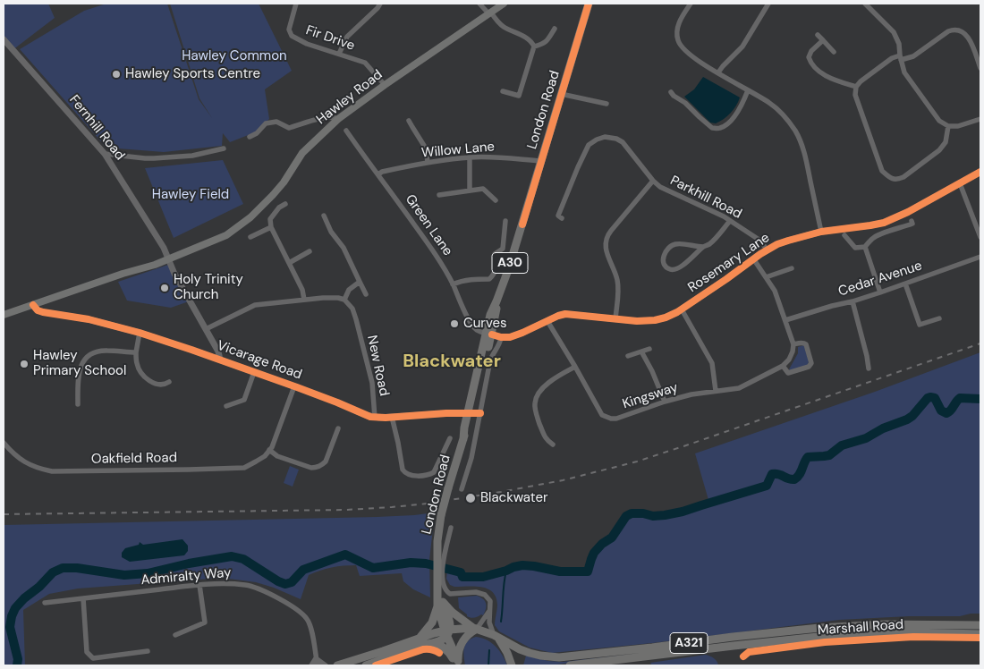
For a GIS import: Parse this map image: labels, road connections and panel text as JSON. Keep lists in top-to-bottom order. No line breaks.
{"streets":{"main road":["Hawley Road","London Road","A30","Marshall Road","A321"],"street":["Fir Drive","Fernhill Road","Willow Lane","Parkhill Road","Green Lane","Rosemary Lane","Cedar Avenue","Vicarage Road","New Road","Kingsway","Oakfield Road","Admiralty Way"]},"crossings":[["Fir Drive","Hawley Road"],["Hawley Road","Fernhill Road"],["Hawley Road","Vicarage Road"],["London Road","Willow Lane"],["London Road","Green Lane"],["London Road","Vicarage Road"],["Fernhill Road","Vicarage Road"],["Willow Lane","Green Lane"],["Parkhill Road","Rosemary Lane"],["Rosemary Lane","Kingsway"],["Vicarage Road","New Road"]],"districts":["Blackwater"],"parks":["Hawley Common","Hawley Field"],"places":["Hawley Sports Centre","Holy Trinity Church","Curves","Hawley Primary School","Blackwater"]}
